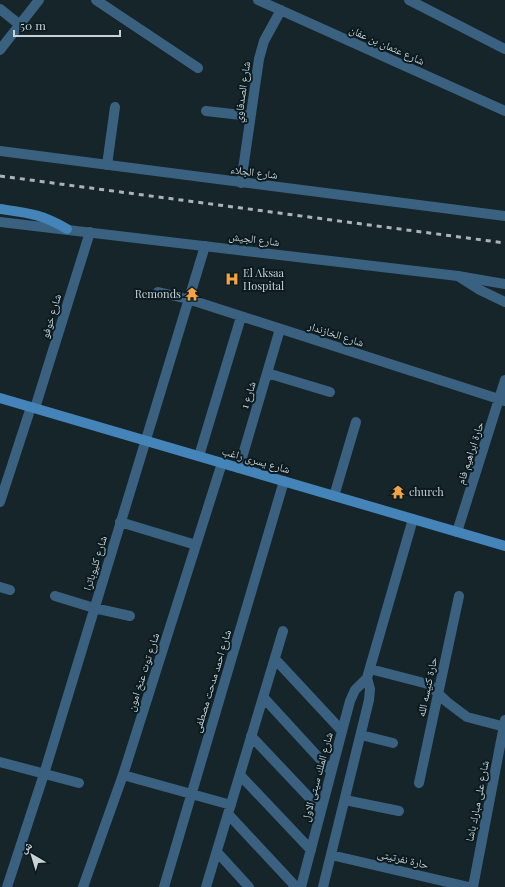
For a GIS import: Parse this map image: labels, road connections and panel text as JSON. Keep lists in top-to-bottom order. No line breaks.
{"streets":{"main road":["شارع يسرى راغب"],"street":["شارع عثمان بن عفان","شارع الصدفاوي","شارع الجلاء","شارع الجيش","شارع خوفو","شارع الخازندار","شارع 1","حارة ابراهيم فام","شارع كليوباترا","شارع توت عنخ امون","شارع احمد مدحت مصطفى","حارة كنيسه الله","شارع الملك سيتى الاول","شارع على مبارك باشا","حارة نفرتيتى"]},"crossings":[["شارع عثمان بن عفان","شارع الصدفاوي"],["شارع الصدفاوي","شارع الجلاء"],["شارع الجيش","شارع خوفو"],["شارع الجيش","شارع كليوباترا"],["شارع خوفو","شارع يسرى راغب"],["شارع الخازندار","شارع 1"],["شارع الخازندار","حارة ابراهيم فام"],["شارع الخازندار","شارع كليوباترا"],["شارع 1","شارع يسرى راغب"],["حارة ابراهيم فام","شارع يسرى راغب"],["شارع يسرى راغب","شارع كليوباترا"],["شارع يسرى راغب","شارع توت عنخ امون"],["شارع يسرى راغب","شارع احمد مدحت مصطفى"],["شارع يسرى راغب","شارع الملك سيتى الاول"],["شارع الملك سيتى الاول","حارة نفرتيتى"]],"places":{"hospital":["El Aksaa Hospital"],"temple":["Remonds","church"]},"scale_bar":"50 m","north":"top left"}
